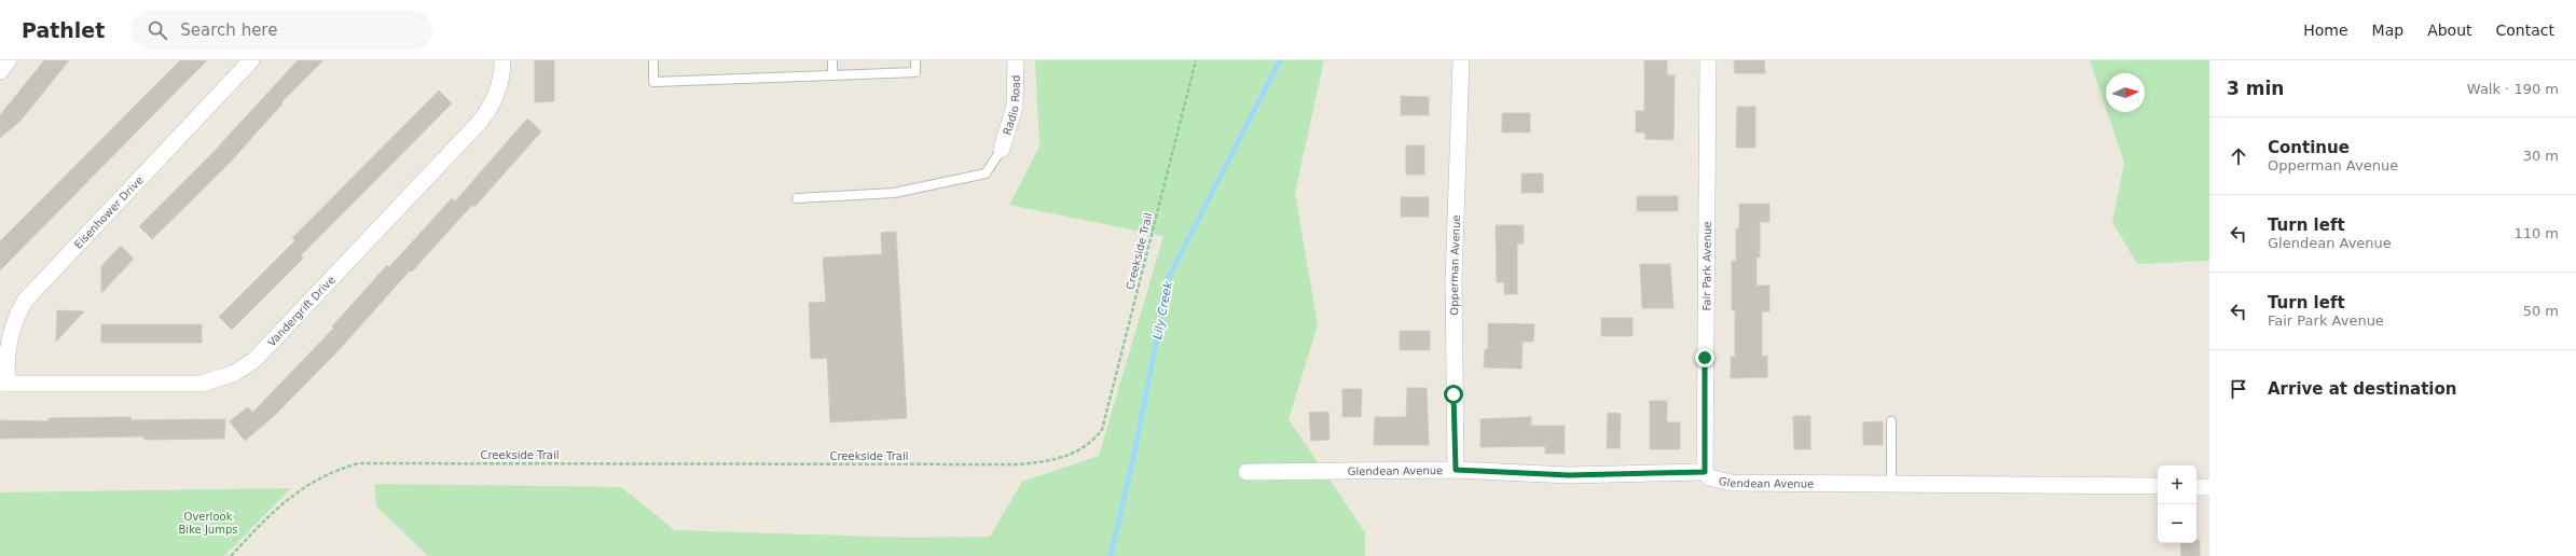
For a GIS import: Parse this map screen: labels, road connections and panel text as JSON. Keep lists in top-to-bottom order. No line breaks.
{"streets":{"street":["Radio Road","Eisenhower Drive","Opperman Avenue","Fair Park Avenue","Vandergrift Drive","Glendean Avenue"],"path":["Creekside Trail"]},"crossings":[["Eisenhower Drive","Vandergrift Drive"],["Opperman Avenue","Glendean Avenue"],["Fair Park Avenue","Glendean Avenue"]],"water":["Lily Creek"],"parks":["Overlook Bike Jumps"],"north":"right","page":{"header":"Pathlet","search":"Search here","nav":["Home","Map","About","Contact"],"heading":["3 min","Walk · 190 m"],"list":[["Continue","Opperman Avenue","30 m"],["Turn left","Glendean Avenue","110 m"],["Turn left","Fair Park Avenue","50 m"],"Arrive at destination"],"map_buttons":["+","−"]}}
